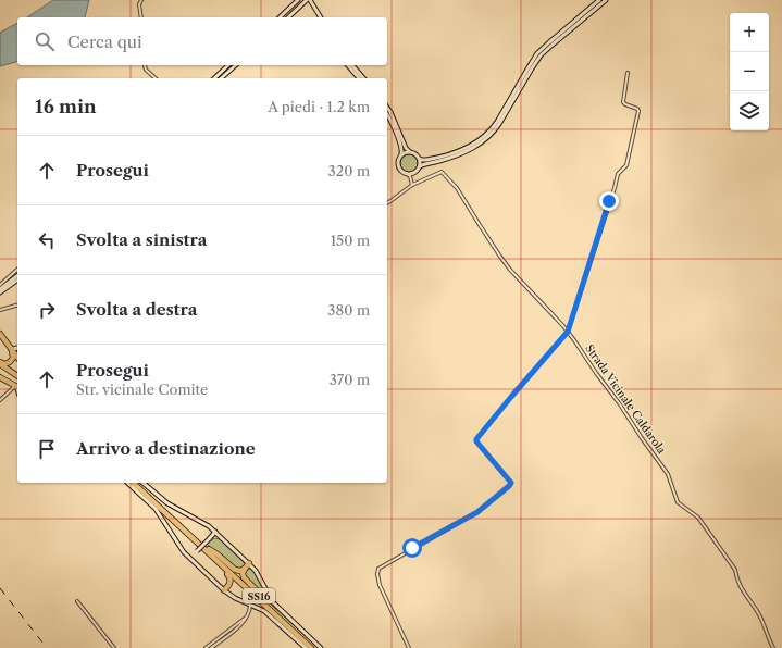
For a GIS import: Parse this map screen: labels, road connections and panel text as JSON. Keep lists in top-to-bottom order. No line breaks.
{"streets":{"highway":["SS16"],"street":["Strada Vicinale Caldarola"]},"page":{"map_buttons":["+","−"],"search":"Cerca qui","heading":["16 min","A piedi · 1.2 km"],"list":[["Prosegui","320 m"],["Svolta a sinistra","150 m"],["Svolta a destra","380 m"],["Prosegui","Str. vicinale Comite","370 m"],"Arrivo a destinazione"]}}
